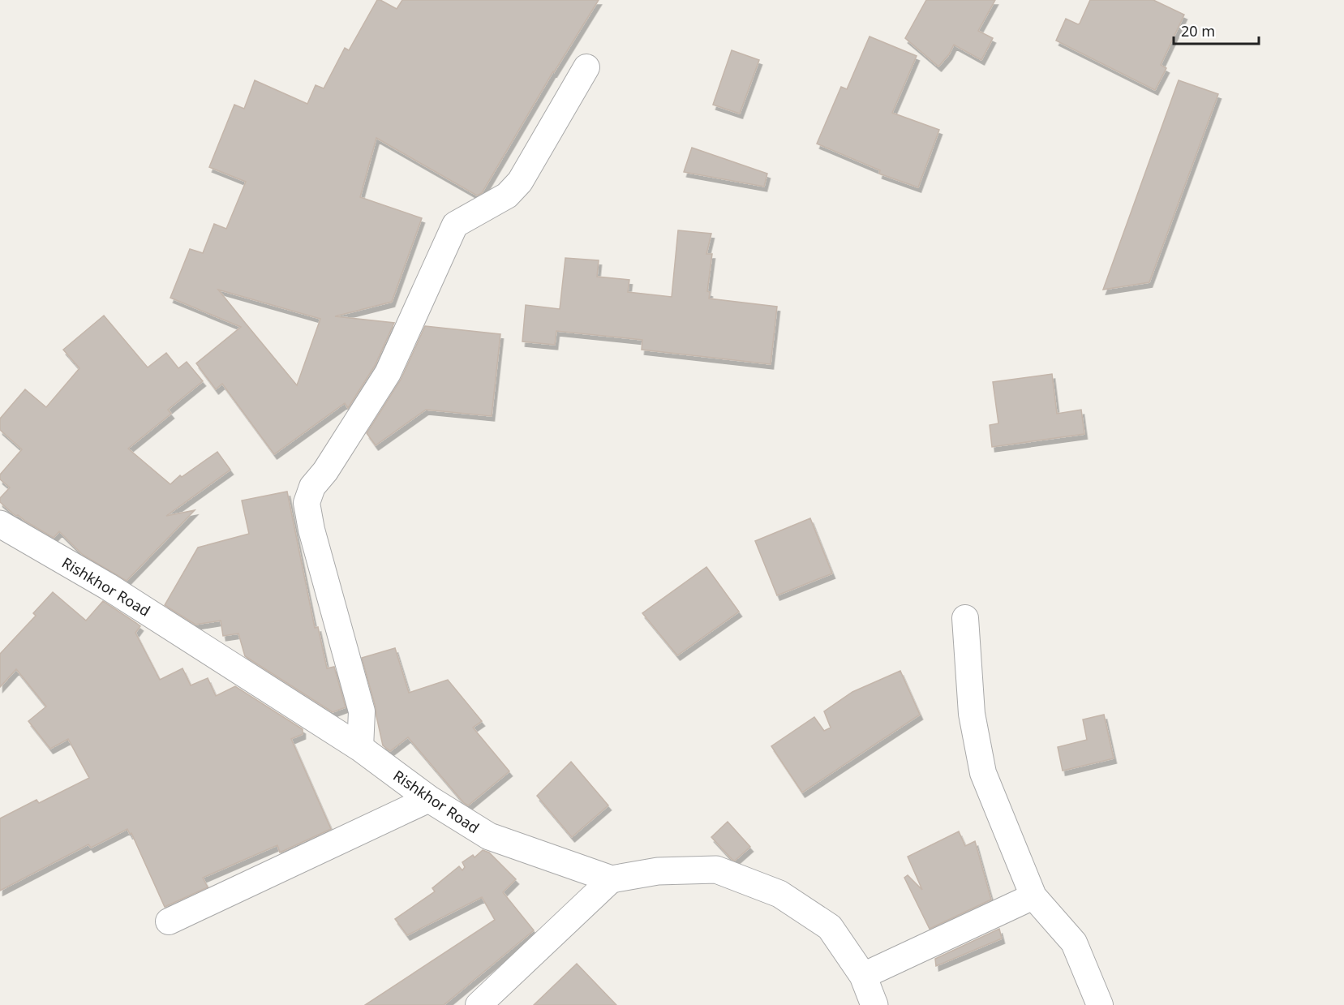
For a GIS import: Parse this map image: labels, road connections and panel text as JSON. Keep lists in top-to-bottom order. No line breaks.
{"streets":{"street":["Rishkhor Road"]},"scale_bar":"20 m"}
